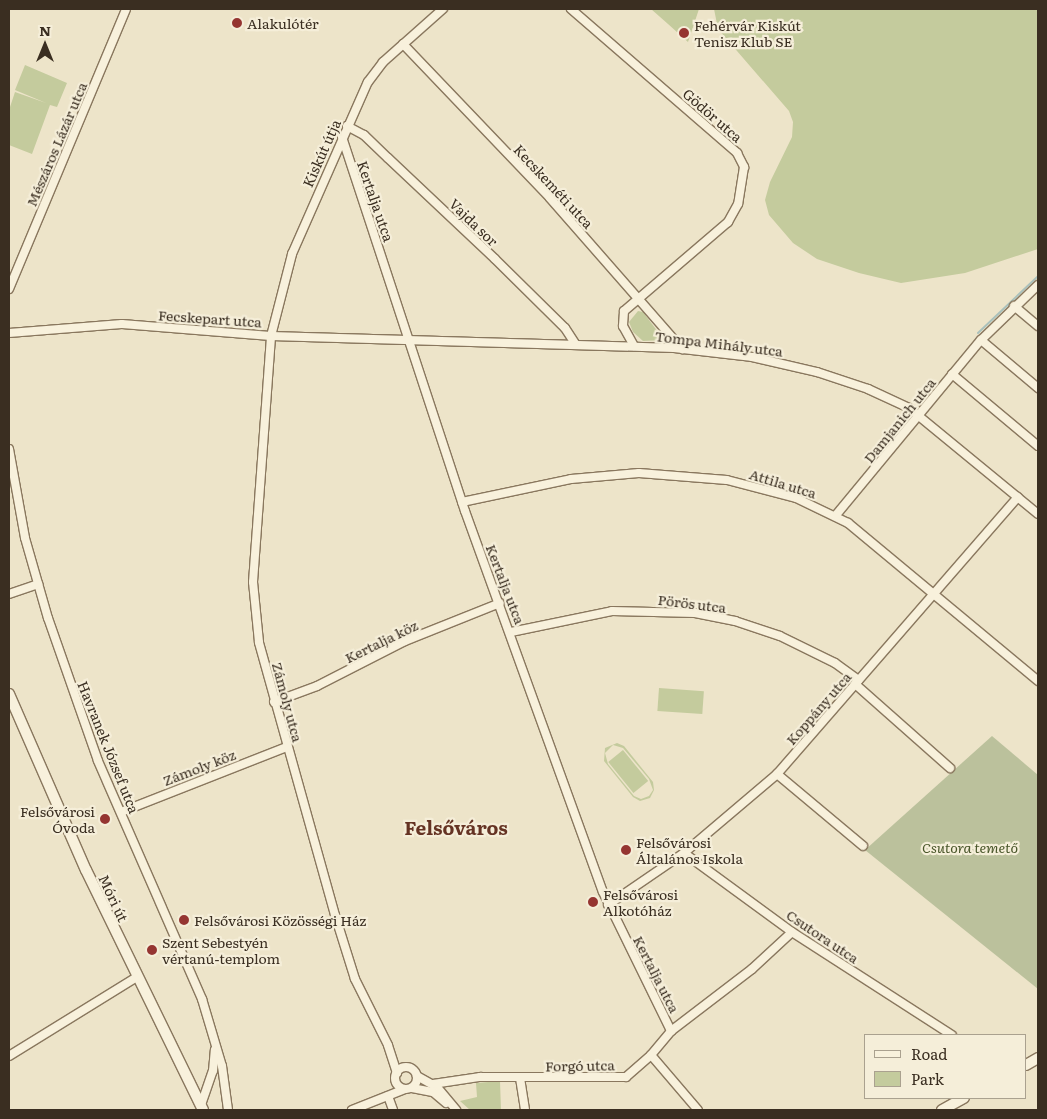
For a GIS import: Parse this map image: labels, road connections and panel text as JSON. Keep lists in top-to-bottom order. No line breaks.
{"streets":{"main road":["Móri út"],"street":["Gödör utca","Mészáros Lázár utca","Kiskút útja","Kecskeméti utca","Kertalja utca","Vajda sor","Fecskepart utca","Tompa Mihály utca","Damjanich utca","Attila utca","Pörös utca","Kertalja köz","Zámoly utca","Koppány utca","Havranek József utca","Zámoly köz","Csutora utca","Forgó utca"]},"crossings":[["Gödör utca","Kecskeméti utca"],["Gödör utca","Tompa Mihály utca"],["Kiskút útja","Kecskeméti utca"],["Kiskút útja","Kertalja utca"],["Kiskút útja","Vajda sor"],["Kiskút útja","Fecskepart utca"],["Kiskút útja","Zámoly utca"],["Kecskeméti utca","Tompa Mihály utca"],["Kertalja utca","Fecskepart utca"],["Kertalja utca","Tompa Mihály utca"],["Kertalja utca","Attila utca"],["Kertalja utca","Pörös utca"],["Kertalja utca","Kertalja köz"],["Kertalja utca","Koppány utca"],["Kertalja utca","Forgó utca"],["Vajda sor","Tompa Mihály utca"],["Fecskepart utca","Tompa Mihály utca"],["Fecskepart utca","Zámoly utca"],["Tompa Mihály utca","Damjanich utca"],["Tompa Mihály utca","Koppány utca"],["Damjanich utca","Attila utca"],["Attila utca","Koppány utca"],["Pörös utca","Koppány utca"],["Kertalja köz","Zámoly utca"],["Zámoly utca","Zámoly köz"],["Zámoly utca","Forgó utca"],["Koppány utca","Csutora utca"],["Havranek József utca","Zámoly köz"],["Csutora utca","Forgó utca"]],"districts":["Felsőváros"],"parks":["Csutora temető"],"places":["Alakulótér","Fehérvár Kiskút Tenisz Klub SE","Felsővárosi Óvoda","Felsővárosi Általános Iskola","Felsővárosi Alkotóház","Felsővárosi Közösségi Ház","Szent Sebestyén vértanú-templom"],"legend":["Road","Park"],"north":"top"}
